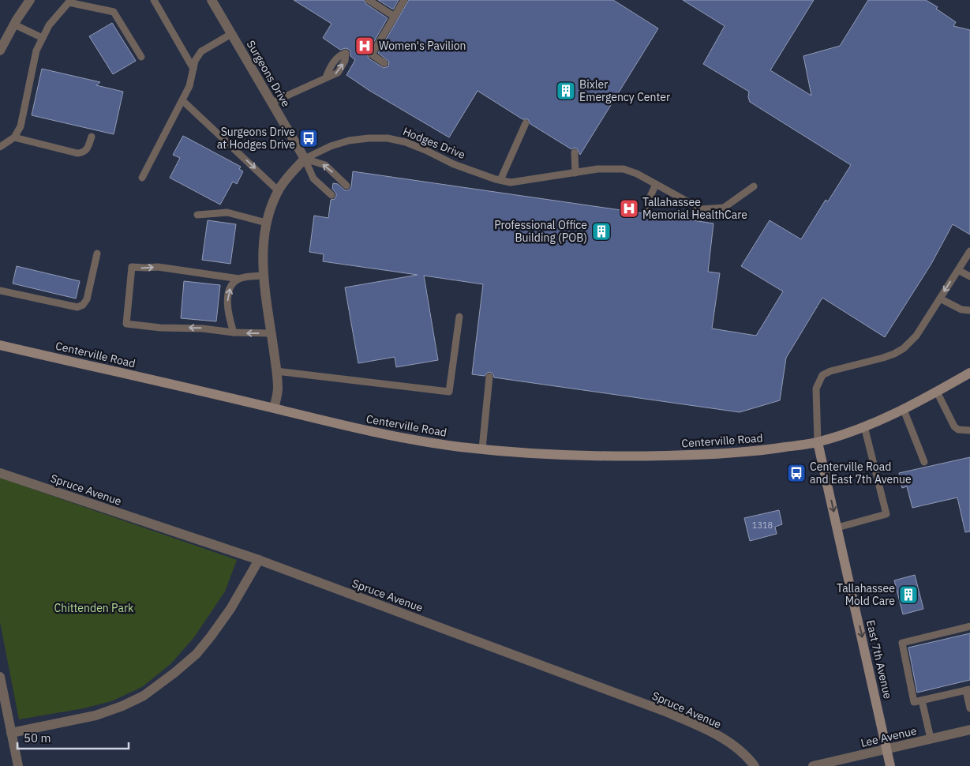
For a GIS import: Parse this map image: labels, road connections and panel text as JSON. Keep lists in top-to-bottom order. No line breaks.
{"streets":{"main road":["Centerville Road","East 7th Avenue"],"street":["Surgeons Drive","Hodges Drive","Spruce Avenue","Lee Avenue"]},"crossings":[["Surgeons Drive","Hodges Drive"],["Hodges Drive","Centerville Road"],["Centerville Road","East 7th Avenue"],["East 7th Avenue","Lee Avenue"]],"one_way":["East 7th Avenue"],"parks":["Chittenden Park"],"places":{"hospital":["Women's Pavilion","Tallahassee Memorial HealthCare"],"building":["Bixler Emergency Center","Professional Office Building (POB)","Tallahassee Mold Care"],"bus stop":["Surgeons Drive at Hodges Drive","Centerville Road and East 7th Avenue"]},"house_numbers":["1318"],"scale_bar":"50 m"}
